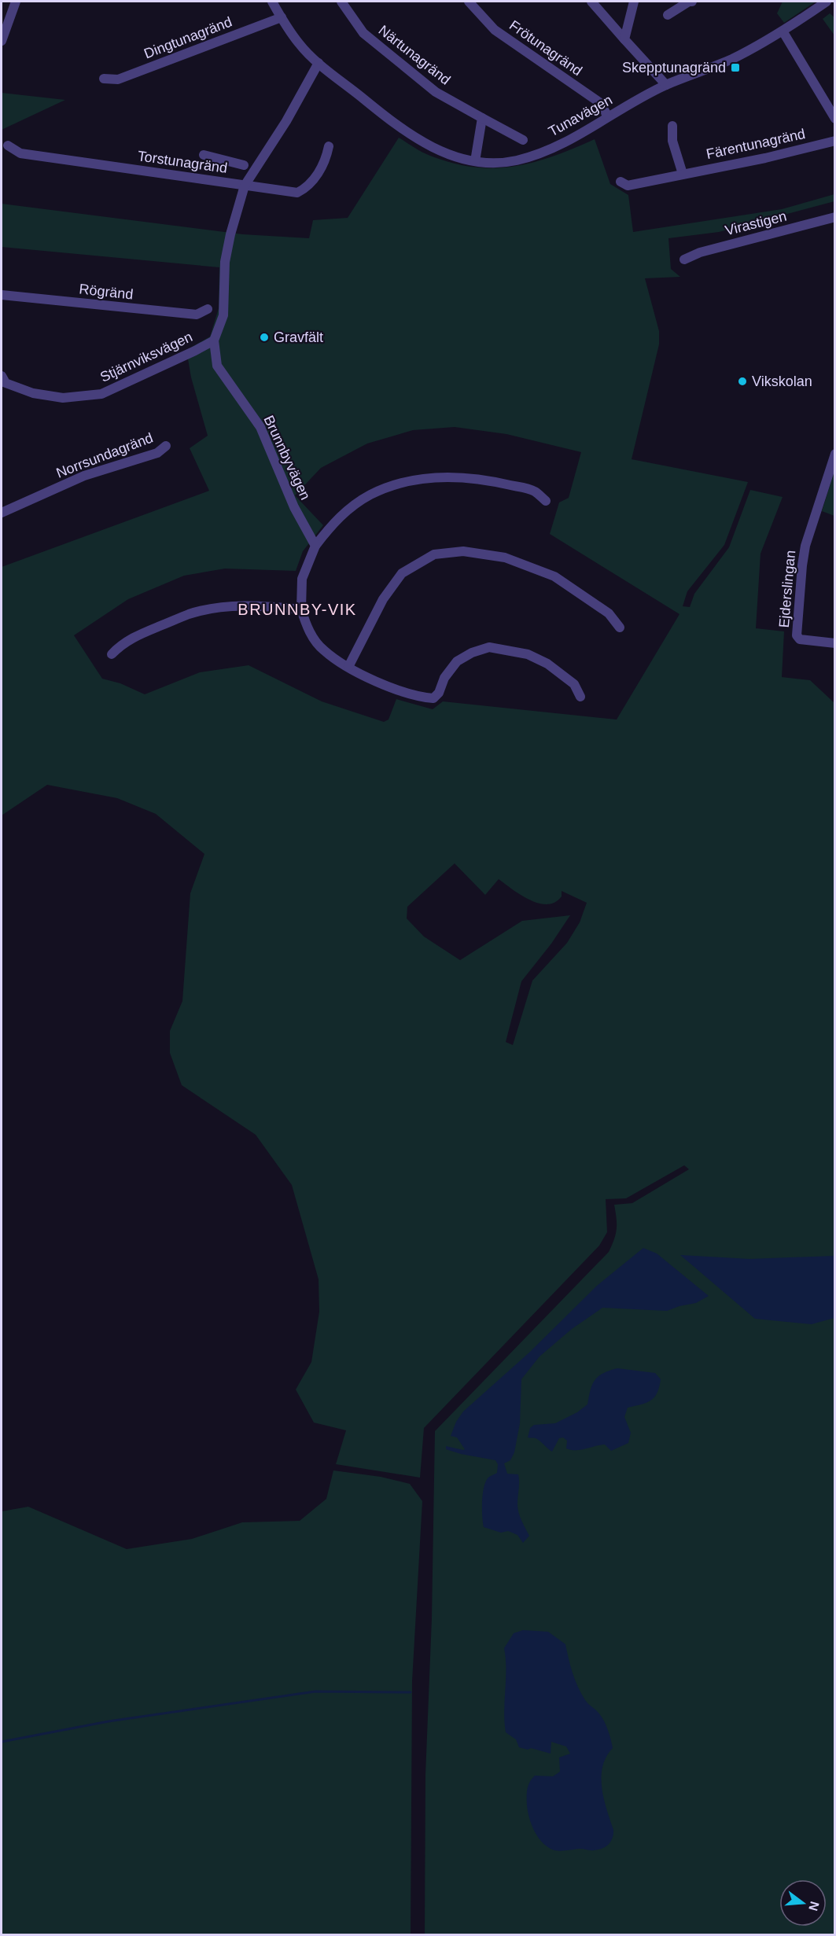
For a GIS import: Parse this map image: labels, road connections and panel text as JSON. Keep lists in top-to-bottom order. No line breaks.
{"streets":{"street":["Dingtunagränd","Frötunagränd","Närtunagränd","Tunavägen","Färentunagränd","Torstunagränd","Virastigen","Rögränd","Stjärnviksvägen","Norrsundagränd","Brunnbyvägen","Ejderslingan"]},"crossings":[["Dingtunagränd","Tunavägen"],["Frötunagränd","Tunavägen"],["Tunavägen","Brunnbyvägen"],["Torstunagränd","Brunnbyvägen"],["Stjärnviksvägen","Brunnbyvägen"]],"districts":["BRUNNBY-VIK"],"places":{"transit":["Skepptunagränd"],"other":["Gravfält","Vikskolan"]},"north":"right"}
